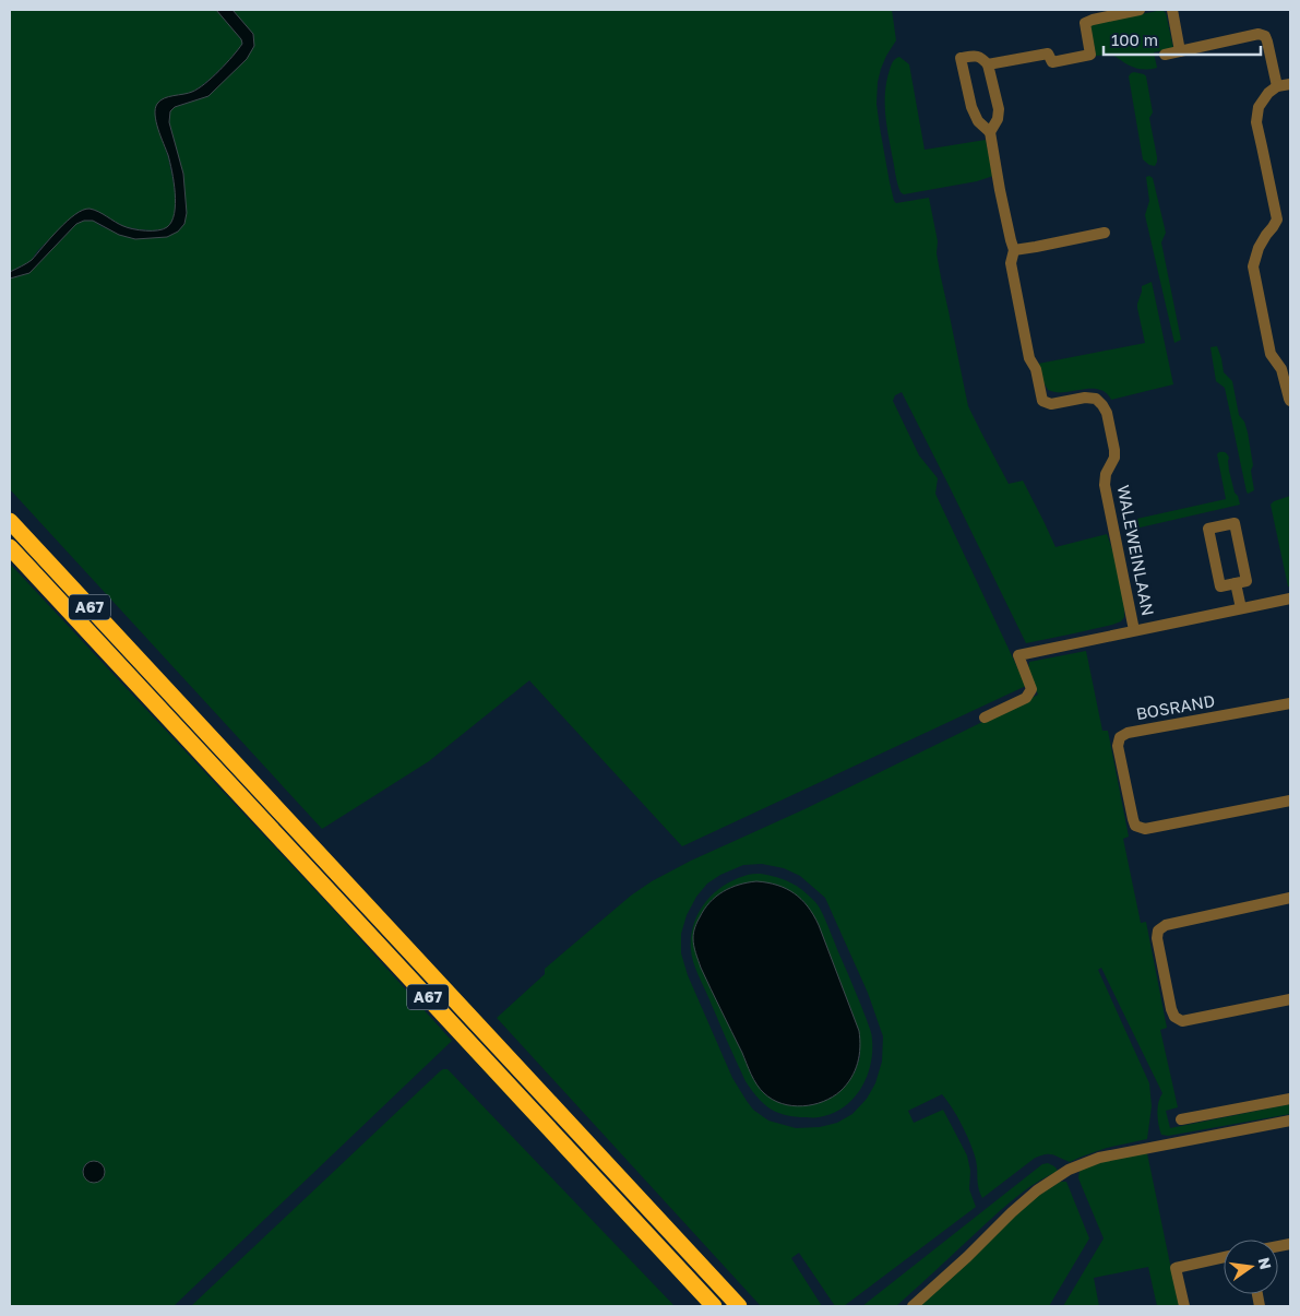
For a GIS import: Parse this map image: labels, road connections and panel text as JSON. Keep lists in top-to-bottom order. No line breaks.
{"streets":{"highway":["A67"],"street":["WALEWEINLAAN","BOSRAND"]},"scale_bar":"100 m","north":"right"}
